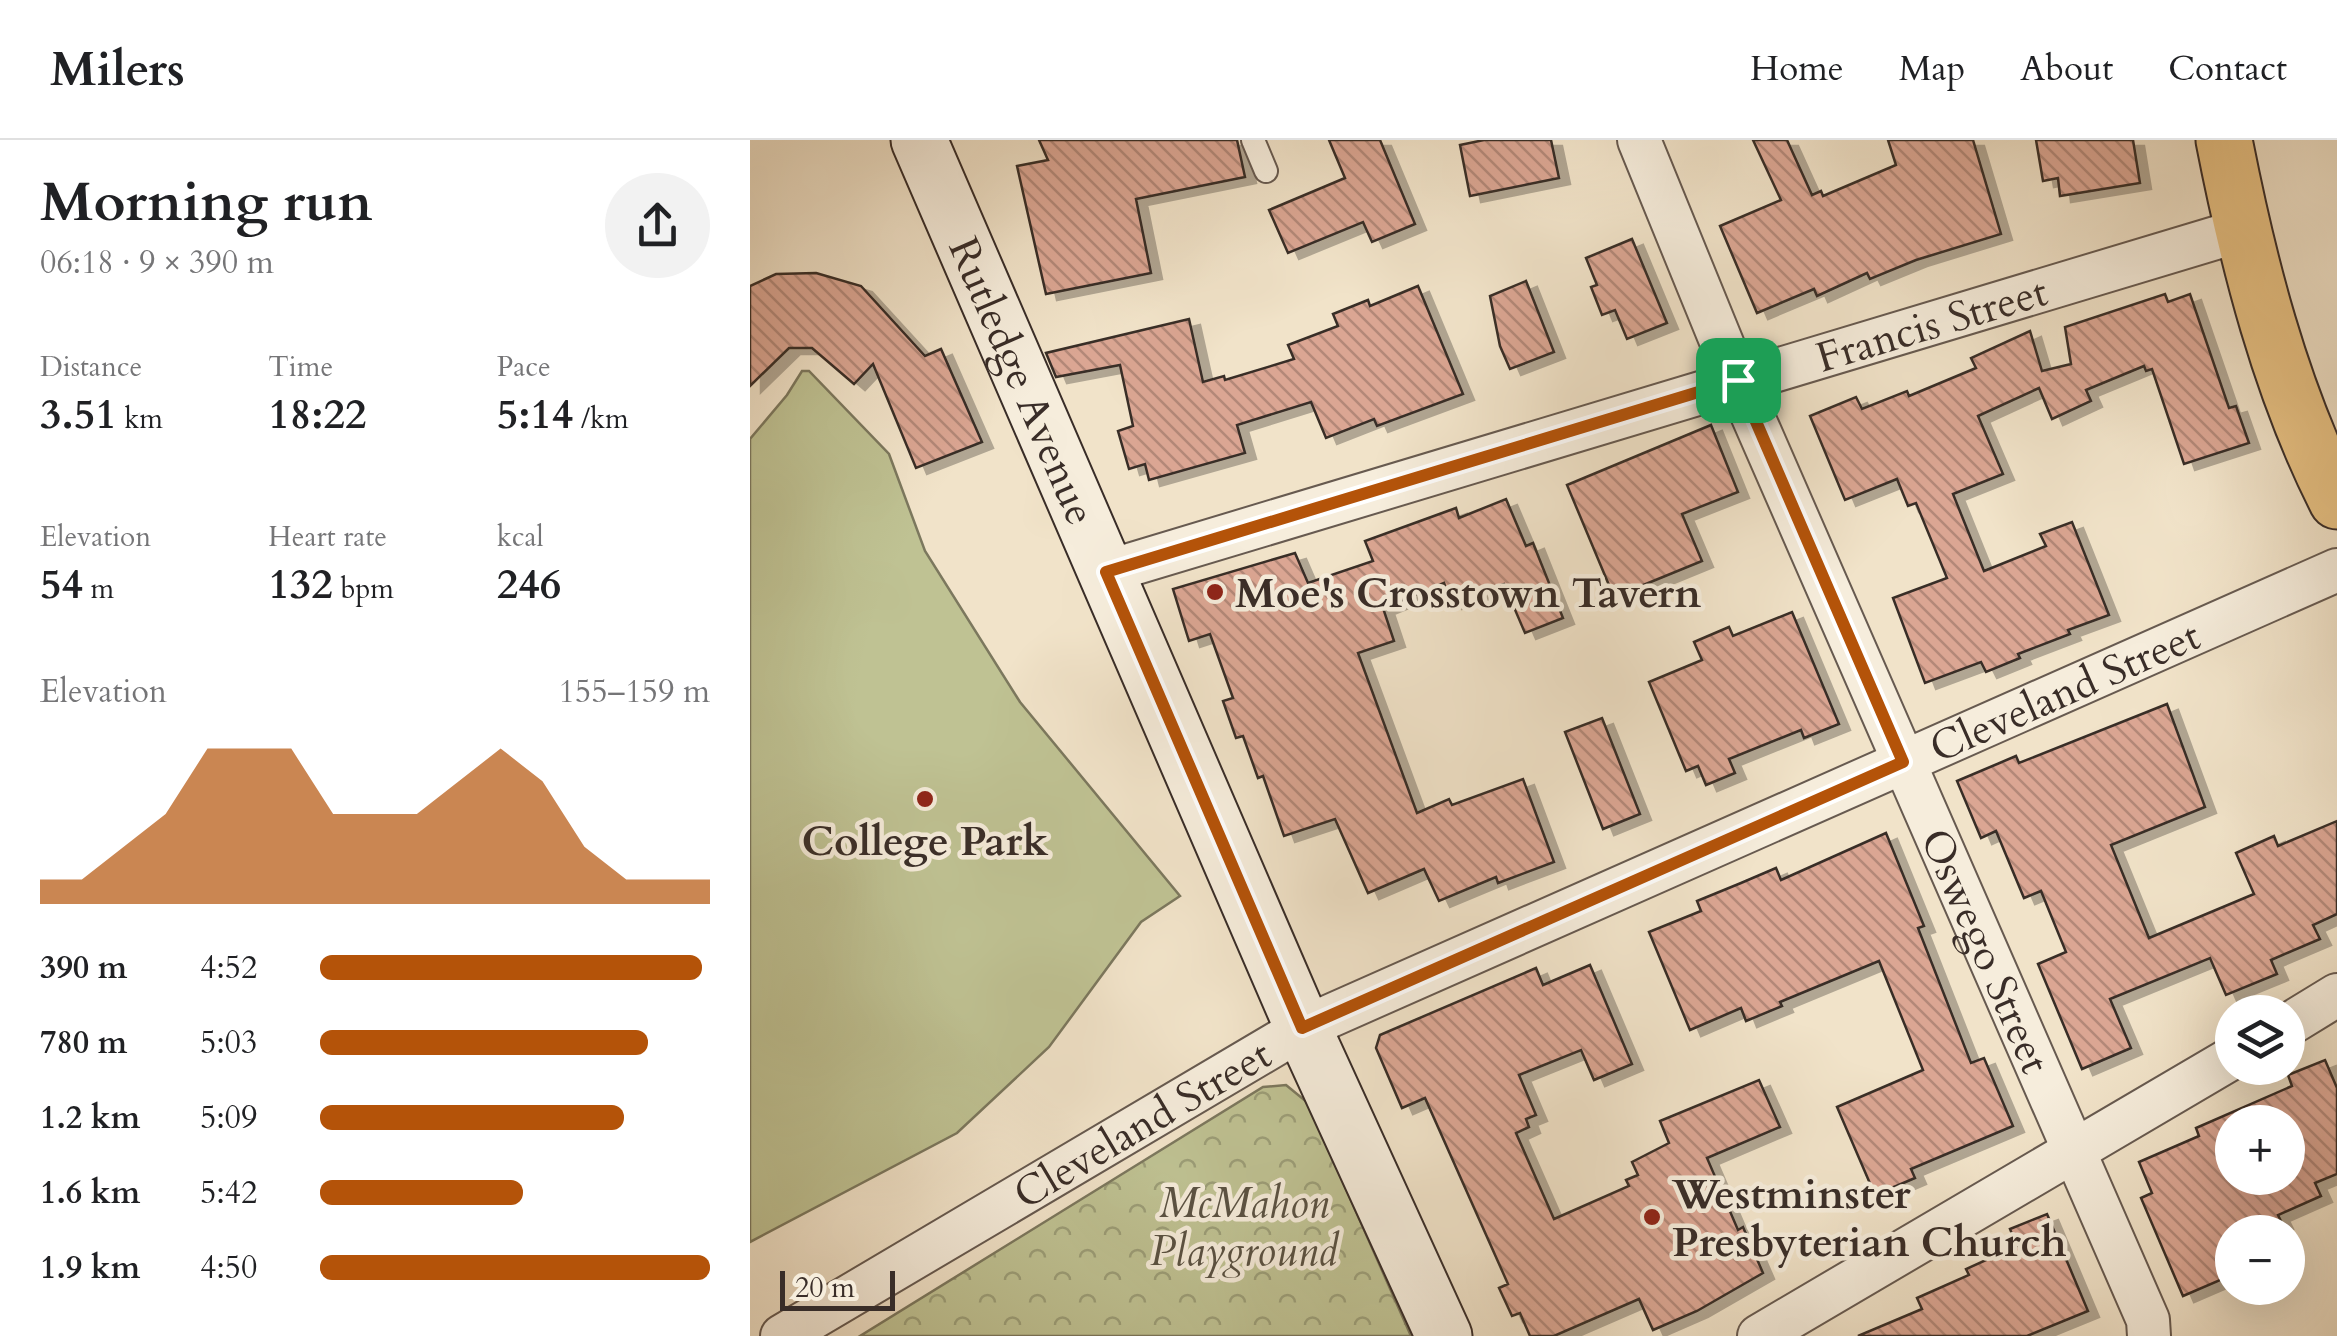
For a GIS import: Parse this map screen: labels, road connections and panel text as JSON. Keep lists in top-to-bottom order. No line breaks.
{"streets":{"main road":["Rutledge Avenue"],"street":["Francis Street","Cleveland Street","Oswego Street"]},"crossings":[["Francis Street","Rutledge Avenue"],["Francis Street","Oswego Street"],["Rutledge Avenue","Cleveland Street"],["Cleveland Street","Oswego Street"]],"parks":["McMahon Playground"],"places":["Moe's Crosstown Tavern","College Park","Westminster Presbyterian Church"],"scale_bar":"20 m","page":{"header":"Milers","nav":["Home","Map","About","Contact"],"heading":["Morning run","06:18 · 9 × 390 m"],"stats":[["Distance","3.51 km"],["Time","18:22"],["Pace","5:14 /km"],["Elevation","54 m"],["Heart rate","132 bpm"],["kcal","246"]],"chart":["Elevation","155–159 m"],"list":[{"name":"390 m","note":"4:52"},{"name":"780 m","note":"5:03"},{"name":"1.2 km","note":"5:09"},{"name":"1.6 km","note":"5:42"},{"name":"1.9 km","note":"4:50"}],"map_buttons":["+","−"],"scale":"20 m"}}
